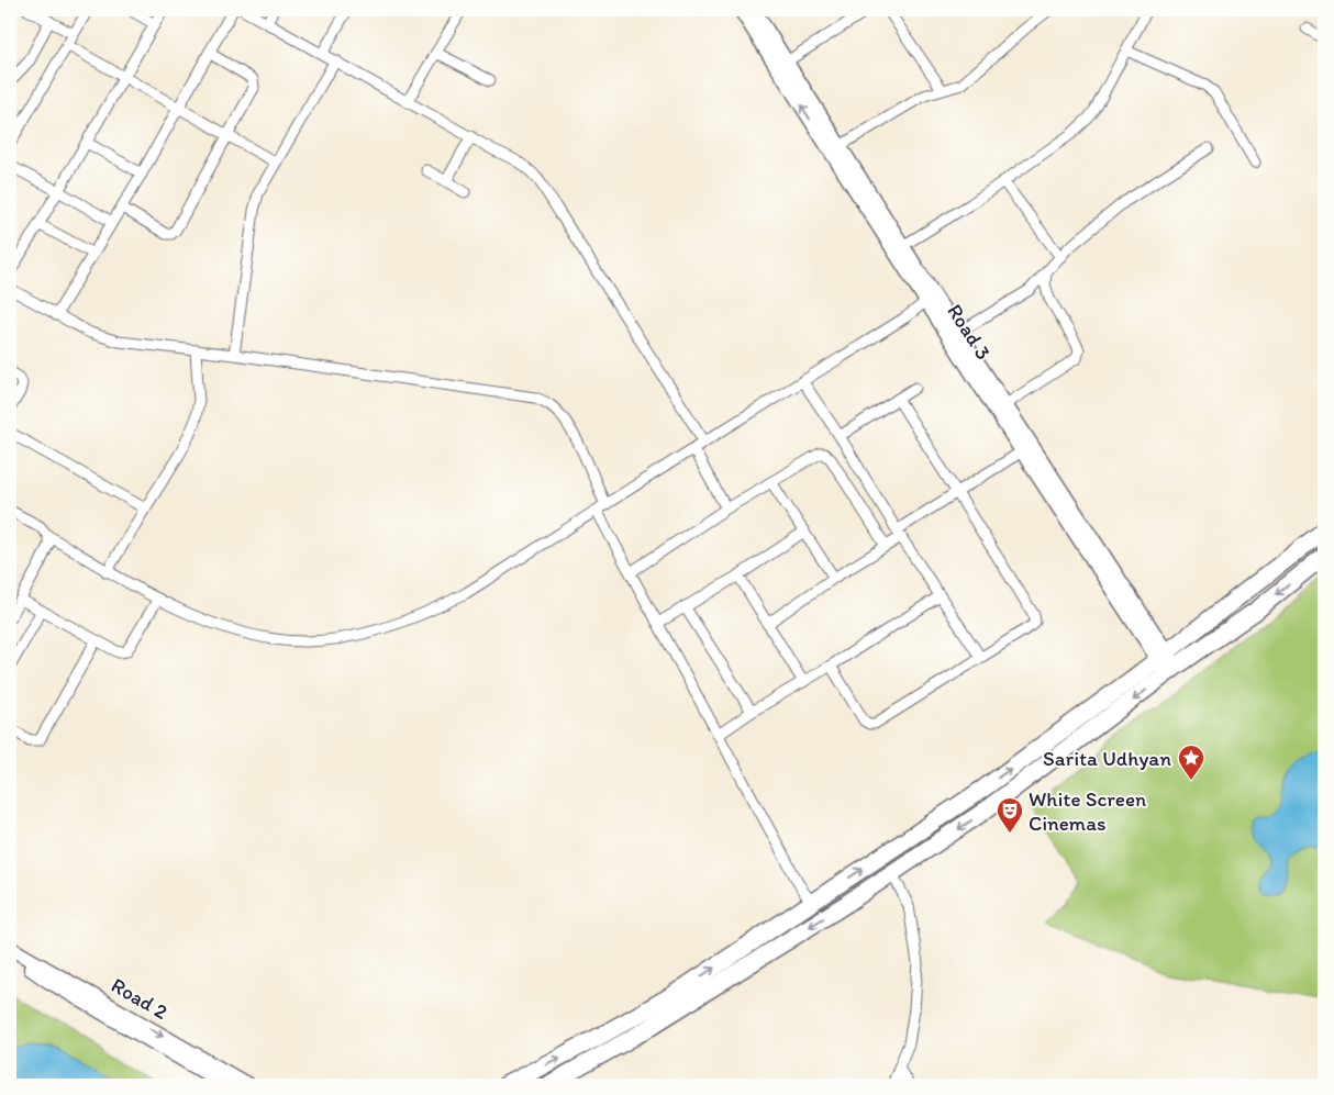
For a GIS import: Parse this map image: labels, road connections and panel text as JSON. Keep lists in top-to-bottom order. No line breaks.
{"streets":{"street":["Road 3","Road 2"]},"places":{"place":["Sarita Udhyan"],"theatre":["White Screen Cinemas"]}}
